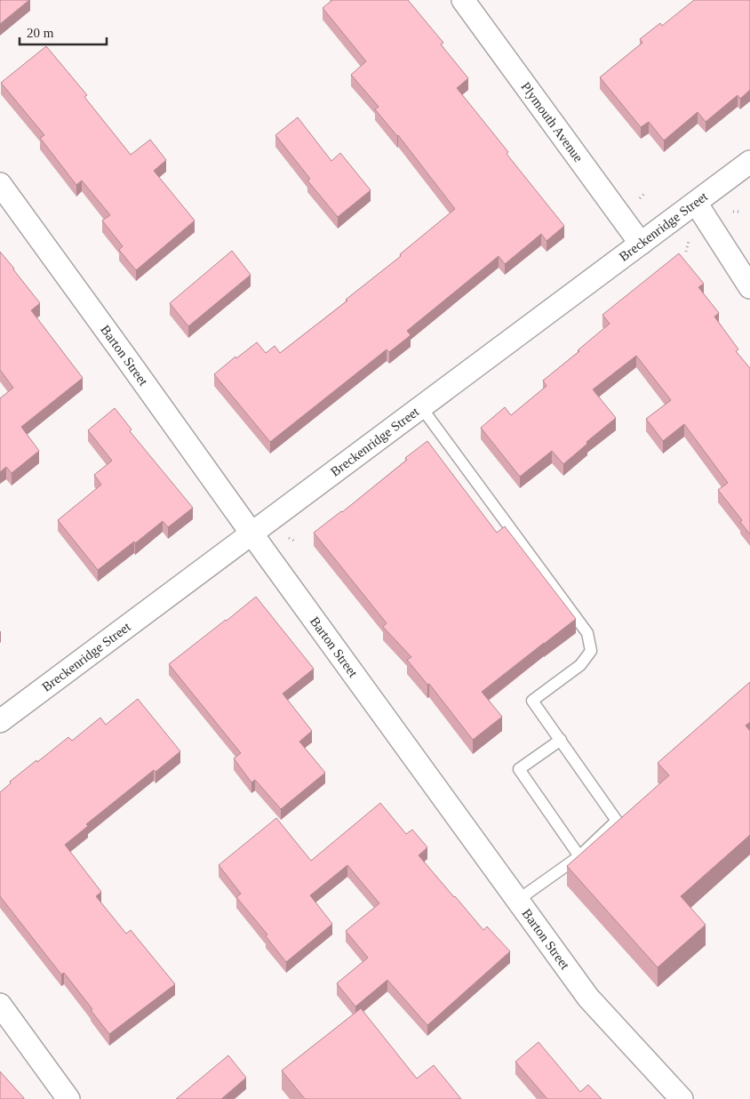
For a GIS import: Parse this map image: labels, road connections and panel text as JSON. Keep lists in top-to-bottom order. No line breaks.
{"streets":{"street":["Plymouth Avenue","Breckenridge Street","Barton Street"]},"crossings":[["Plymouth Avenue","Breckenridge Street"],["Breckenridge Street","Barton Street"]],"scale_bar":"20 m"}
